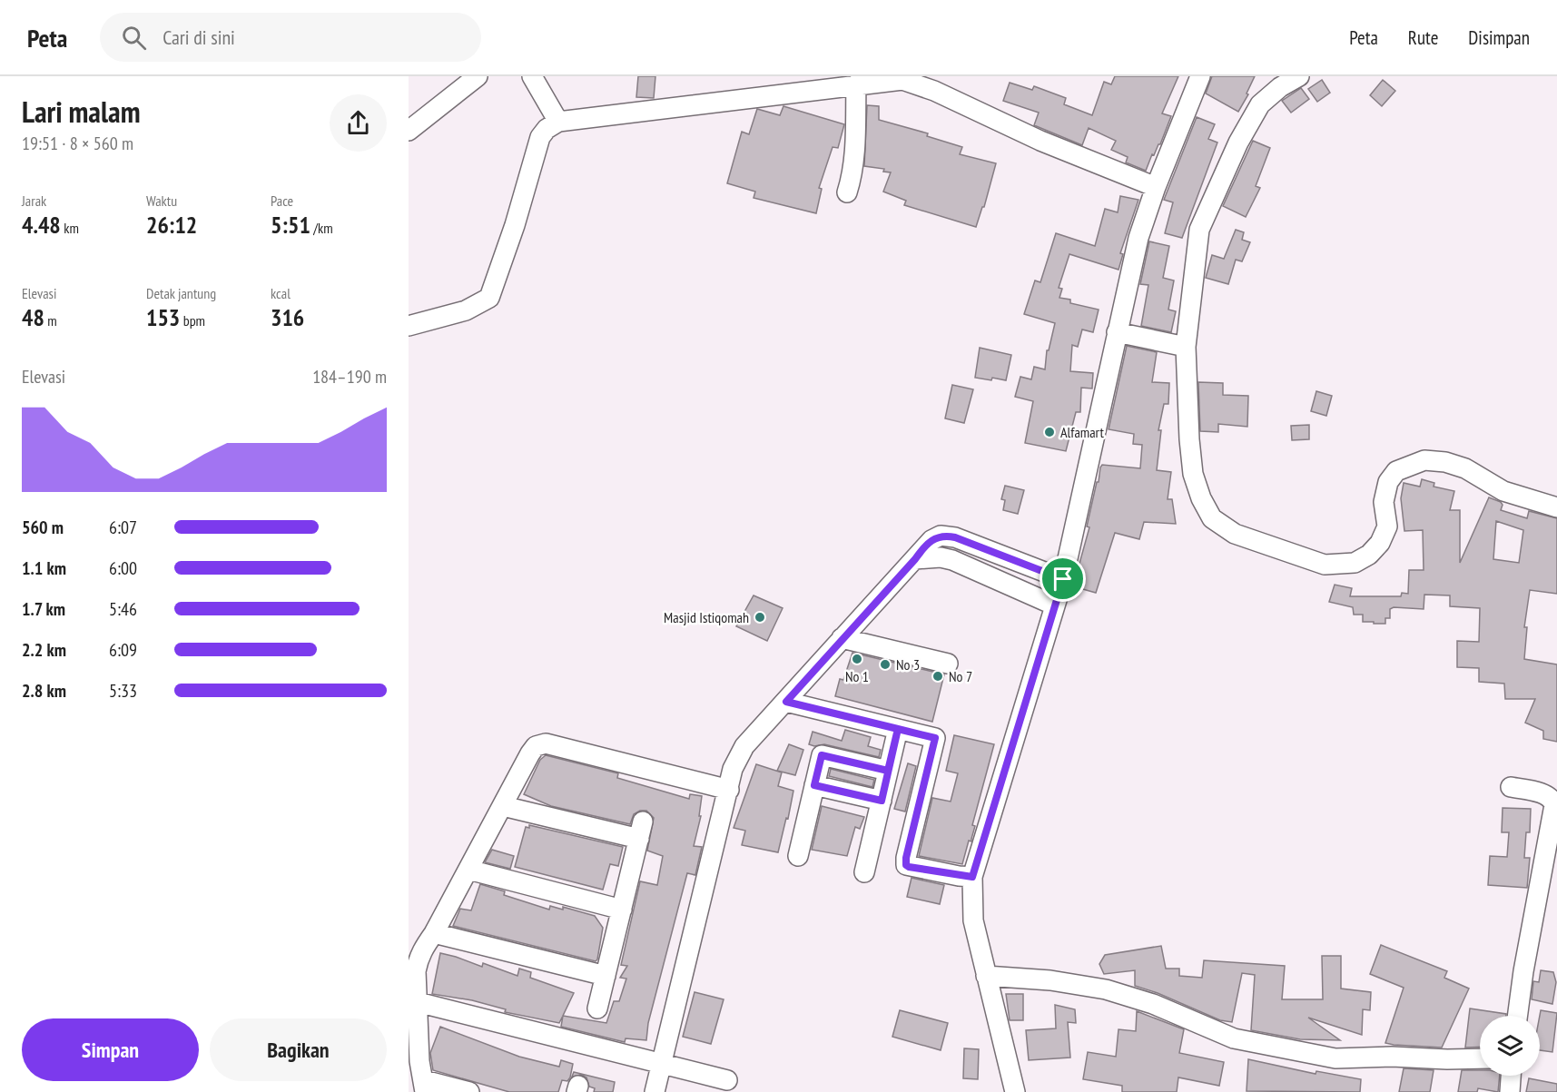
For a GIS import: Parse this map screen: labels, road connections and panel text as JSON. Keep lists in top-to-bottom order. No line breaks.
{"places":["Alfamart","Masjid Istiqomah","No 1","No 3","No 7"],"page":{"header":"Peta","search":"Cari di sini","nav":["Peta","Rute","Disimpan"],"heading":["Lari malam","19:51 · 8 × 560 m"],"stats":[["Jarak","4.48 km"],["Waktu","26:12"],["Pace","5:51 /km"],["Elevasi","48 m"],["Detak jantung","153 bpm"],["kcal","316"]],"chart":["Elevasi","184–190 m"],"list":[{"name":"560 m","note":"6:07"},{"name":"1.1 km","note":"6:00"},{"name":"1.7 km","note":"5:46"},{"name":"2.2 km","note":"6:09"},{"name":"2.8 km","note":"5:33"}],"buttons":["Simpan","Bagikan"]}}
